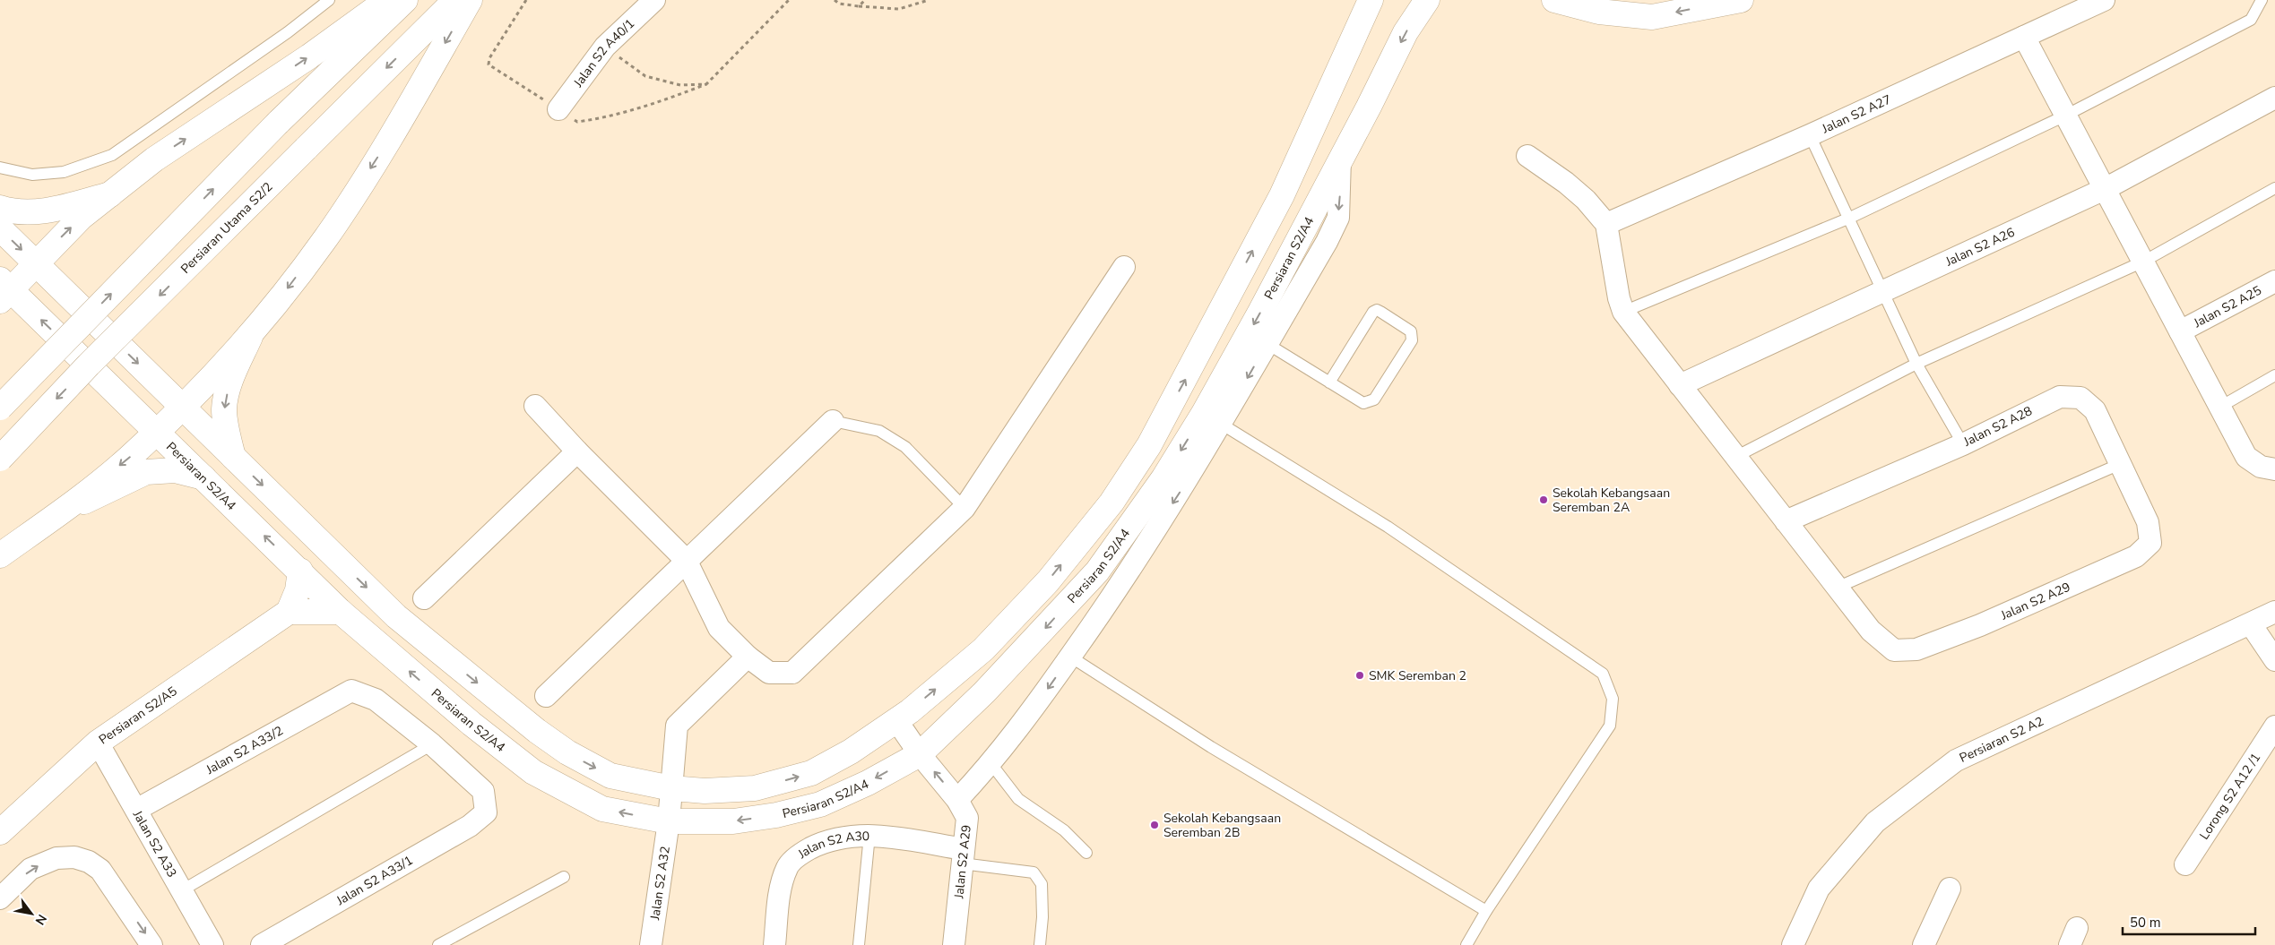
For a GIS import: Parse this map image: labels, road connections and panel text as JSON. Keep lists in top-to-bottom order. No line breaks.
{"streets":{"main road":["Persiaran Utama S2/2","Persiaran S2/A4","Persiaran S2/A5"],"street":["Jalan S2 A40/1","Jalan S2 A27","Jalan S2 A26","Jalan S2 A25","Jalan S2 A28","Jalan S2 A29","Persiaran S2 A2","Jalan S2 A33/2","Lorong S2 A12 /1","Jalan S2 A33","Jalan S2 A30","Jalan S2 A33/1","Jalan S2 A32"]},"crossings":[["Persiaran S2/A4","Jalan S2 A29"],["Persiaran S2/A4","Jalan S2 A32"],["Jalan S2 A28","Jalan S2 A29"],["Jalan S2 A29","Jalan S2 A30"],["Persiaran S2/A5","Jalan S2 A33"],["Jalan S2 A33/2","Jalan S2 A33"],["Jalan S2 A33/2","Jalan S2 A33/1"]],"places":["Sekolah Kebangsaan Seremban 2A","SMK Seremban 2","Sekolah Kebangsaan Seremban 2B"],"scale_bar":"50 m","north":"bottom right"}
